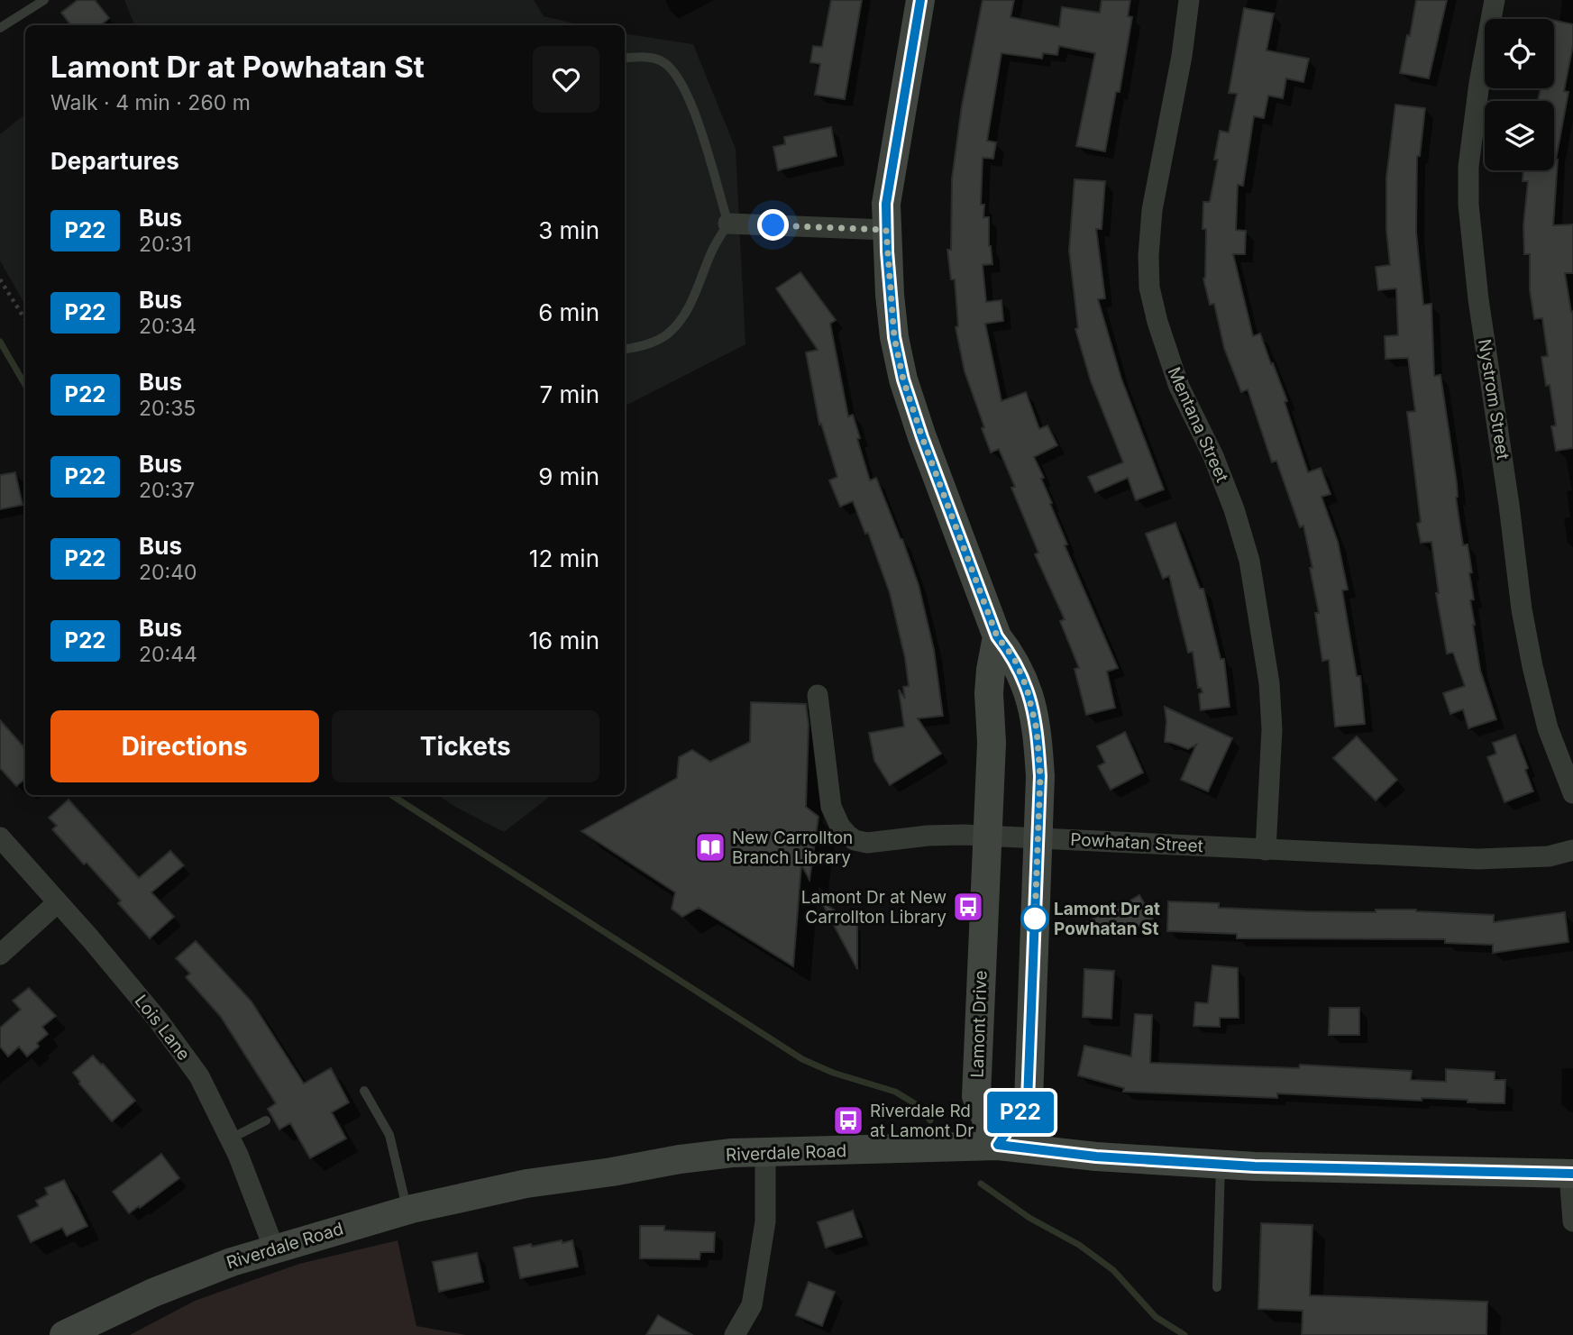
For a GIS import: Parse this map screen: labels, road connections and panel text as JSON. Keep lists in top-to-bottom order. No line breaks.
{"streets":{"street":["Nystrom Street","Mentana Street","Powhatan Street","Lamont Drive","Lois Lane","Riverdale Road"]},"crossings":[["Mentana Street","Powhatan Street"],["Powhatan Street","Lamont Drive"],["Lamont Drive","Riverdale Road"],["Lois Lane","Riverdale Road"]],"places":{"library":["New Carrollton Branch Library"],"bus stop":["Lamont Dr at New Carrollton Library","Riverdale Rd at Lamont Dr"],"other":["Lamont Dr at Powhatan St"]},"lines":["bus line P22"],"page":{"on_map":"P22","heading":[["Lamont Dr at Powhatan St","Walk · 4 min · 260 m"],"Departures"],"list":[{"mark":"P22","name":"Bus","note":"20:31","value":"3 min"},{"mark":"P22","name":"Bus","note":"20:34","value":"6 min"},{"mark":"P22","name":"Bus","note":"20:35","value":"7 min"},{"mark":"P22","name":"Bus","note":"20:37","value":"9 min"},{"mark":"P22","name":"Bus","note":"20:40","value":"12 min"},{"mark":"P22","name":"Bus","note":"20:44","value":"16 min"}],"buttons":["Directions","Tickets"]}}
